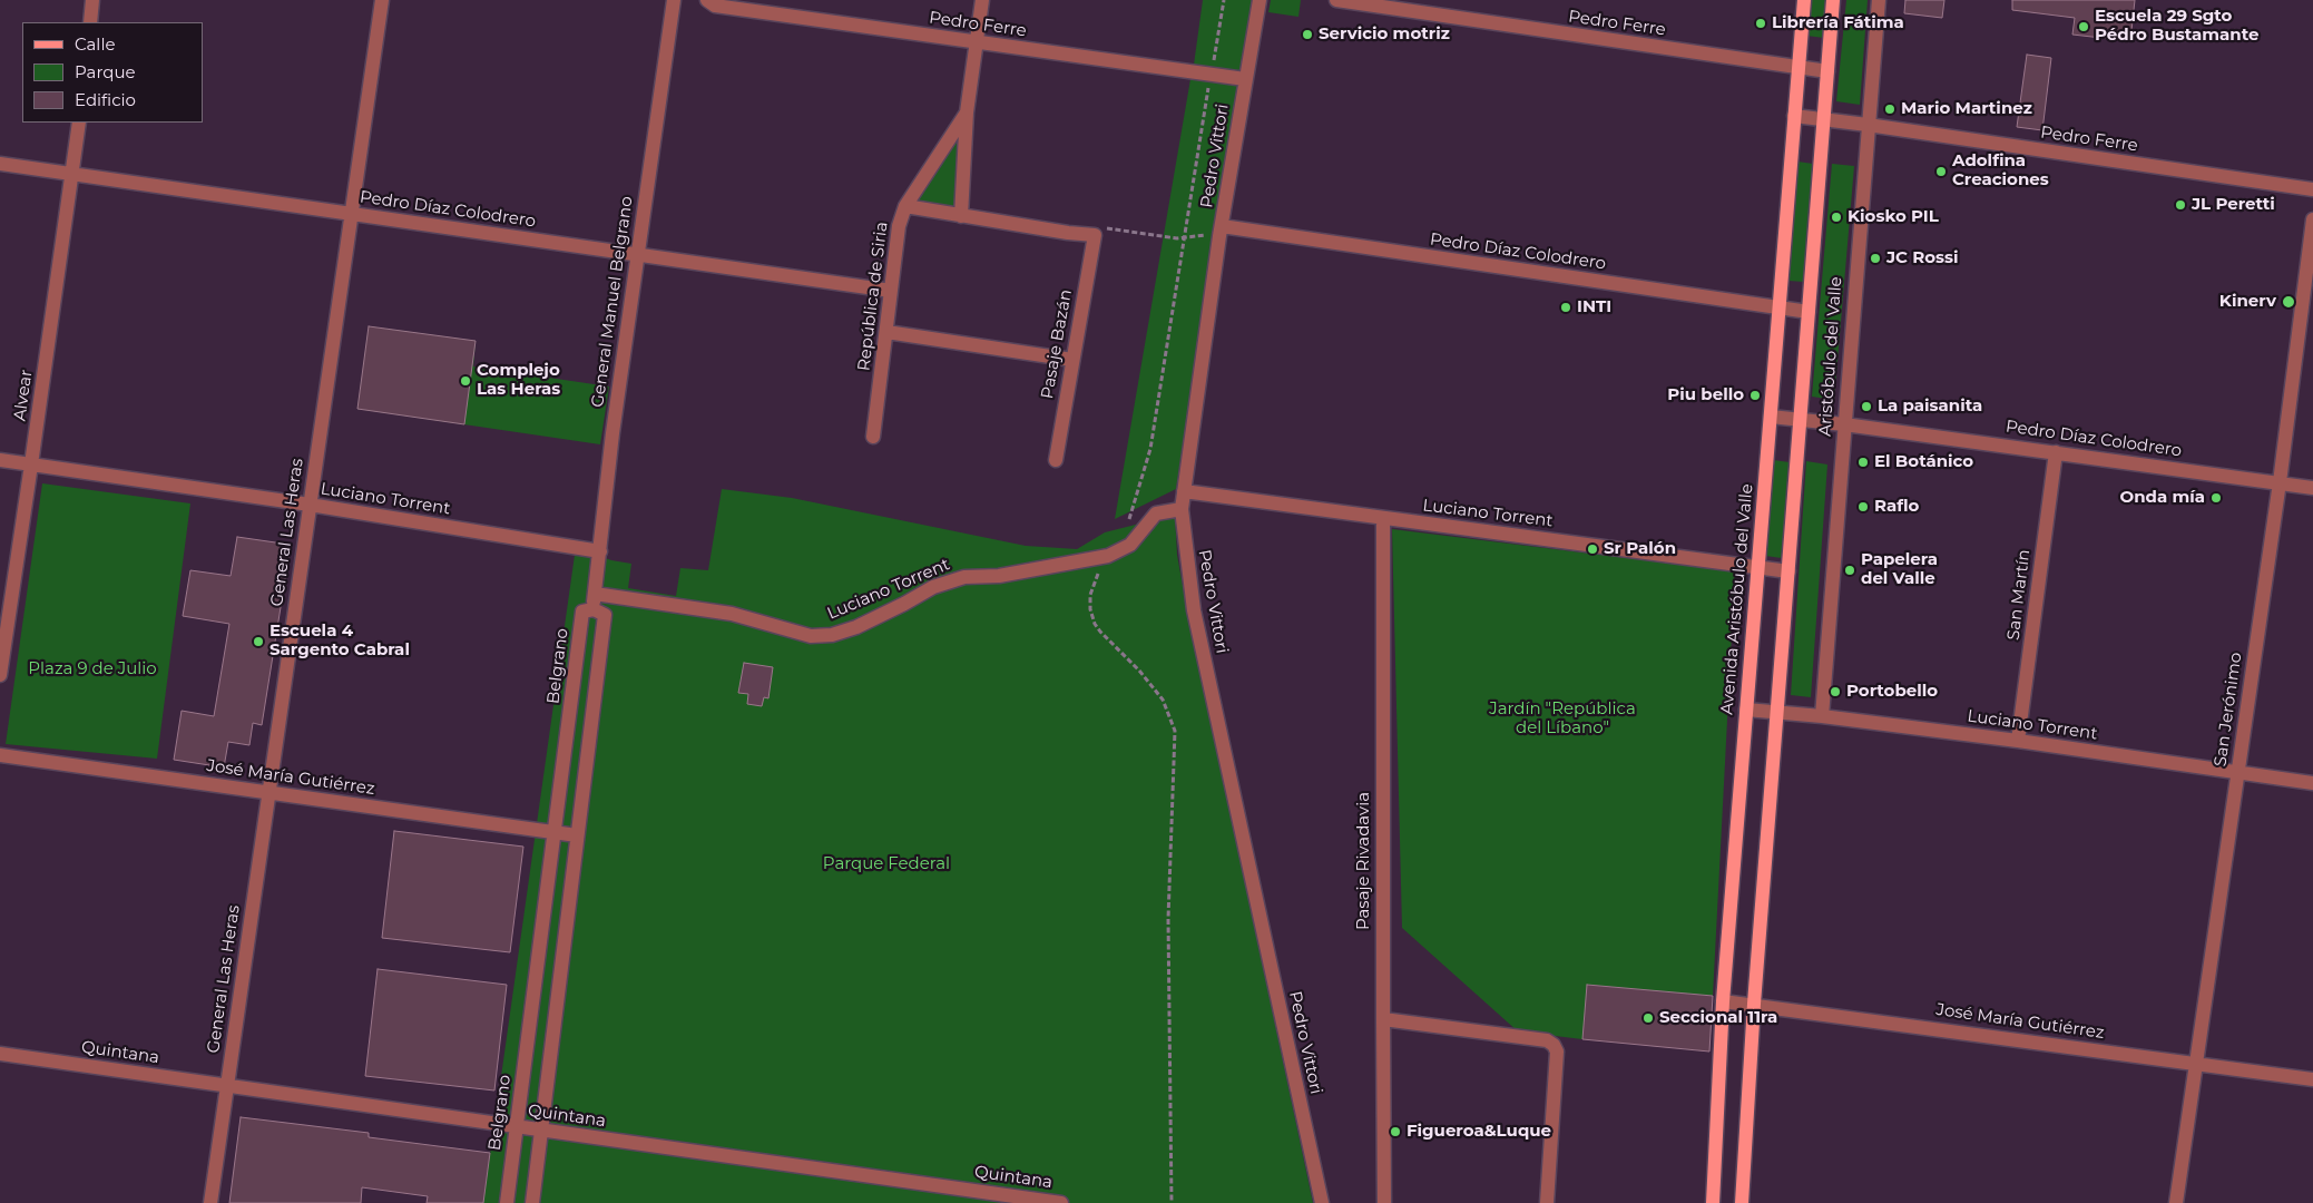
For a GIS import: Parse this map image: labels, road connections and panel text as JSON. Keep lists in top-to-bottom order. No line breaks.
{"streets":{"main road":["Avenida Aristóbulo del Valle"],"street":["Pedro Ferre","Pedro Vittori","Pedro Díaz Colodrero","República de Siria","General Manuel Belgrano","Pasaje Bazán","Aristóbulo del Valle","Alvear","Luciano Torrent","General Las Heras","San Martín","Belgrano","San Jerónimo","José María Gutiérrez","Pasaje Rivadavia","Quintana"]},"crossings":[["Pedro Ferre","Pedro Vittori"],["Pedro Ferre","República de Siria"],["Pedro Ferre","Aristóbulo del Valle"],["Pedro Ferre","Avenida Aristóbulo del Valle"],["Pedro Vittori","Pedro Díaz Colodrero"],["Pedro Vittori","Luciano Torrent"],["Pedro Díaz Colodrero","República de Siria"],["Pedro Díaz Colodrero","General Manuel Belgrano"],["Pedro Díaz Colodrero","Aristóbulo del Valle"],["Pedro Díaz Colodrero","Alvear"],["Pedro Díaz Colodrero","General Las Heras"],["Pedro Díaz Colodrero","San Martín"],["Pedro Díaz Colodrero","Avenida Aristóbulo del Valle"],["Pedro Díaz Colodrero","San Jerónimo"],["General Manuel Belgrano","Luciano Torrent"],["General Manuel Belgrano","Belgrano"],["Aristóbulo del Valle","Luciano Torrent"],["Alvear","Luciano Torrent"],["Luciano Torrent","General Las Heras"],["Luciano Torrent","San Martín"],["Luciano Torrent","Avenida Aristóbulo del Valle"],["Luciano Torrent","San Jerónimo"],["Luciano Torrent","Pasaje Rivadavia"],["General Las Heras","José María Gutiérrez"],["General Las Heras","Quintana"],["Avenida Aristóbulo del Valle","José María Gutiérrez"],["Belgrano","José María Gutiérrez"],["Belgrano","Quintana"],["San Jerónimo","José María Gutiérrez"]],"parks":["Plaza 9 de Julio","Jardín \"República del Líbano\"","Parque Federal"],"places":["Librería Fátima","Escuela 29 Sgto Pédro Bustamante","Servicio motriz","Mario Martinez","Adolfina Creaciones","JL Peretti","Kiosko PIL","JC Rossi","Kinerv","INTI","Complejo Las Heras","Piu bello","La paisanita","El Botánico","Onda mía","Raflo","Sr Palón","Papelera del Valle","Escuela 4 Sargento Cabral","Portobello","Seccional 11ra","Figueroa&Luque"],"legend":["Calle","Parque","Edificio"]}
